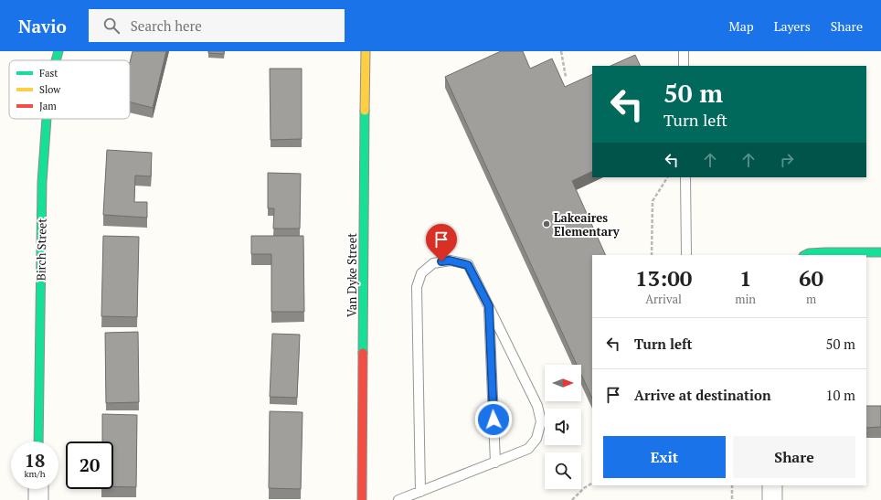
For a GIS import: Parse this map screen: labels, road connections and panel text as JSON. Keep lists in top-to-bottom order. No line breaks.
{"streets":{"street":["Birch Street","Van Dyke Street"]},"places":["Lakeaires Elementary"],"legend":["Fast","Slow","Jam"],"north":"right","page":{"header":"Navio","search":"Search here","nav":["Map","Layers","Share"],"turn":["50 m","Turn left"],"eta":["13:00","Arrival","1","min","60","m"],"list":[{"name":"Turn left","value":"50 m"},{"name":"Arrive at destination","value":"10 m"}],"buttons":["Exit","Share"],"speed":"18 km/h","limit":"20"}}
